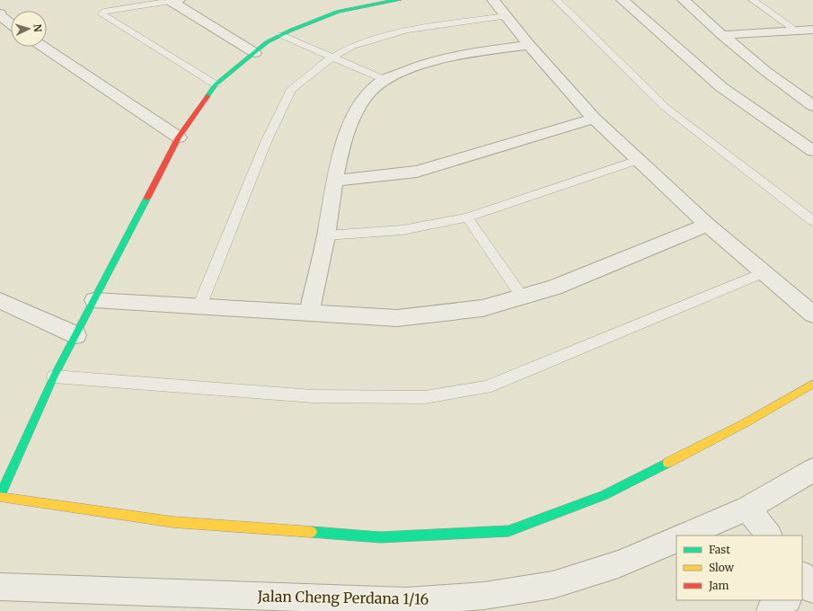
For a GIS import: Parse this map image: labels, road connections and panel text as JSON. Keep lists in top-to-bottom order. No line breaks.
{"streets":{"street":["Jalan Cheng Perdana 1/16"]},"legend":["Fast","Slow","Jam"],"north":"right"}
